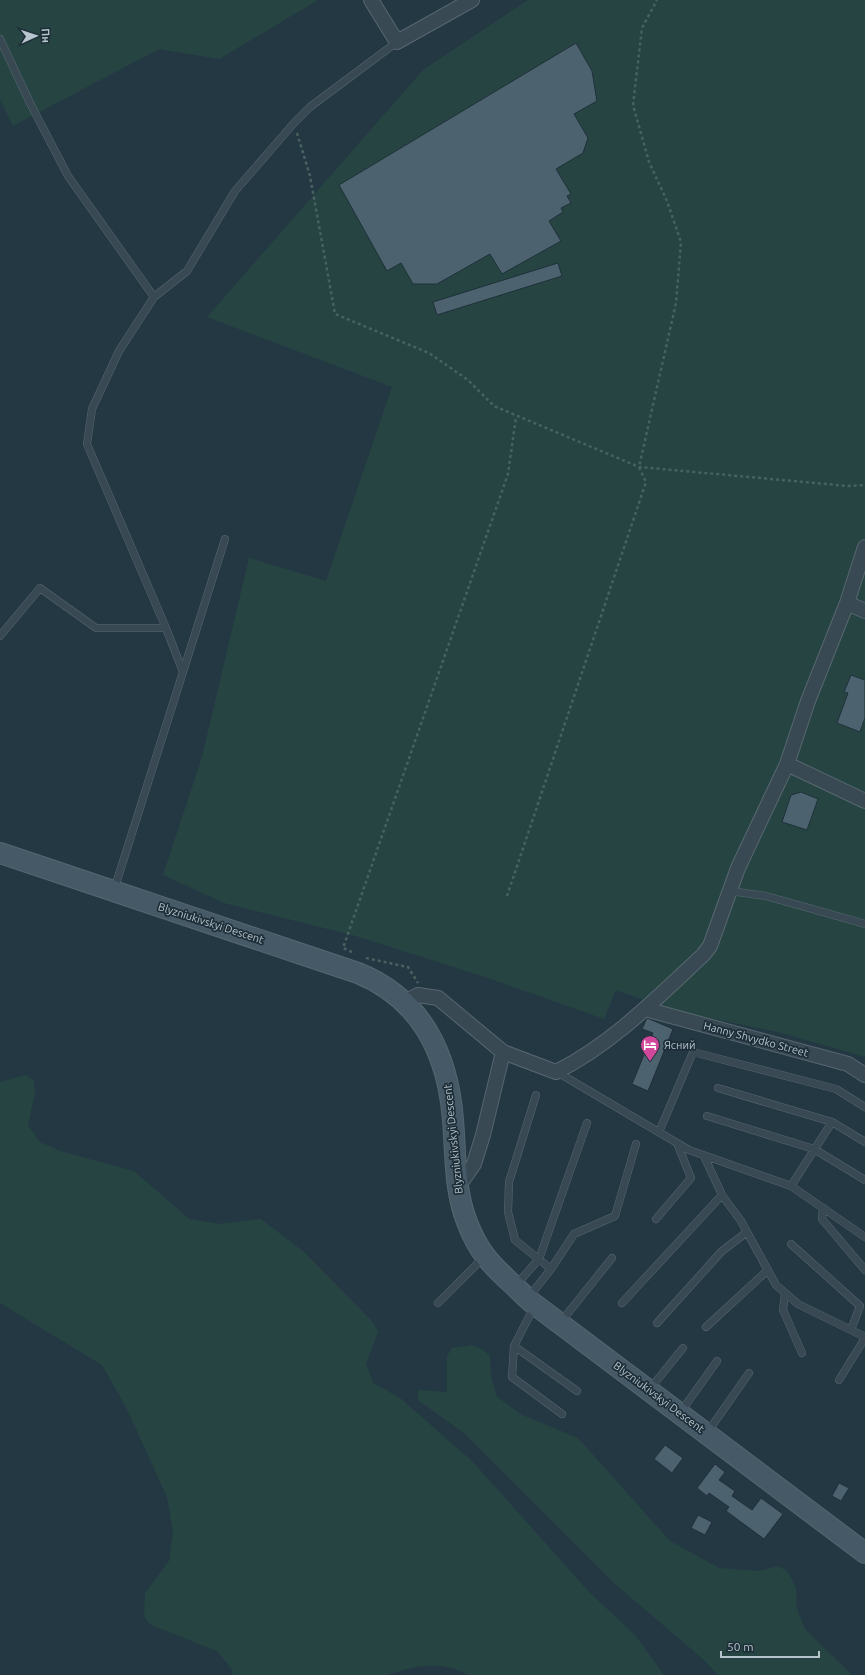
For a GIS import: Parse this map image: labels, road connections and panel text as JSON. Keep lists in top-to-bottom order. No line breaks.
{"streets":{"street":["Blyzniukivskyi Descent","Hanny Shvydko Street"]},"places":{"hotel":["Ясний"]},"scale_bar":"50 m","north":"right"}
